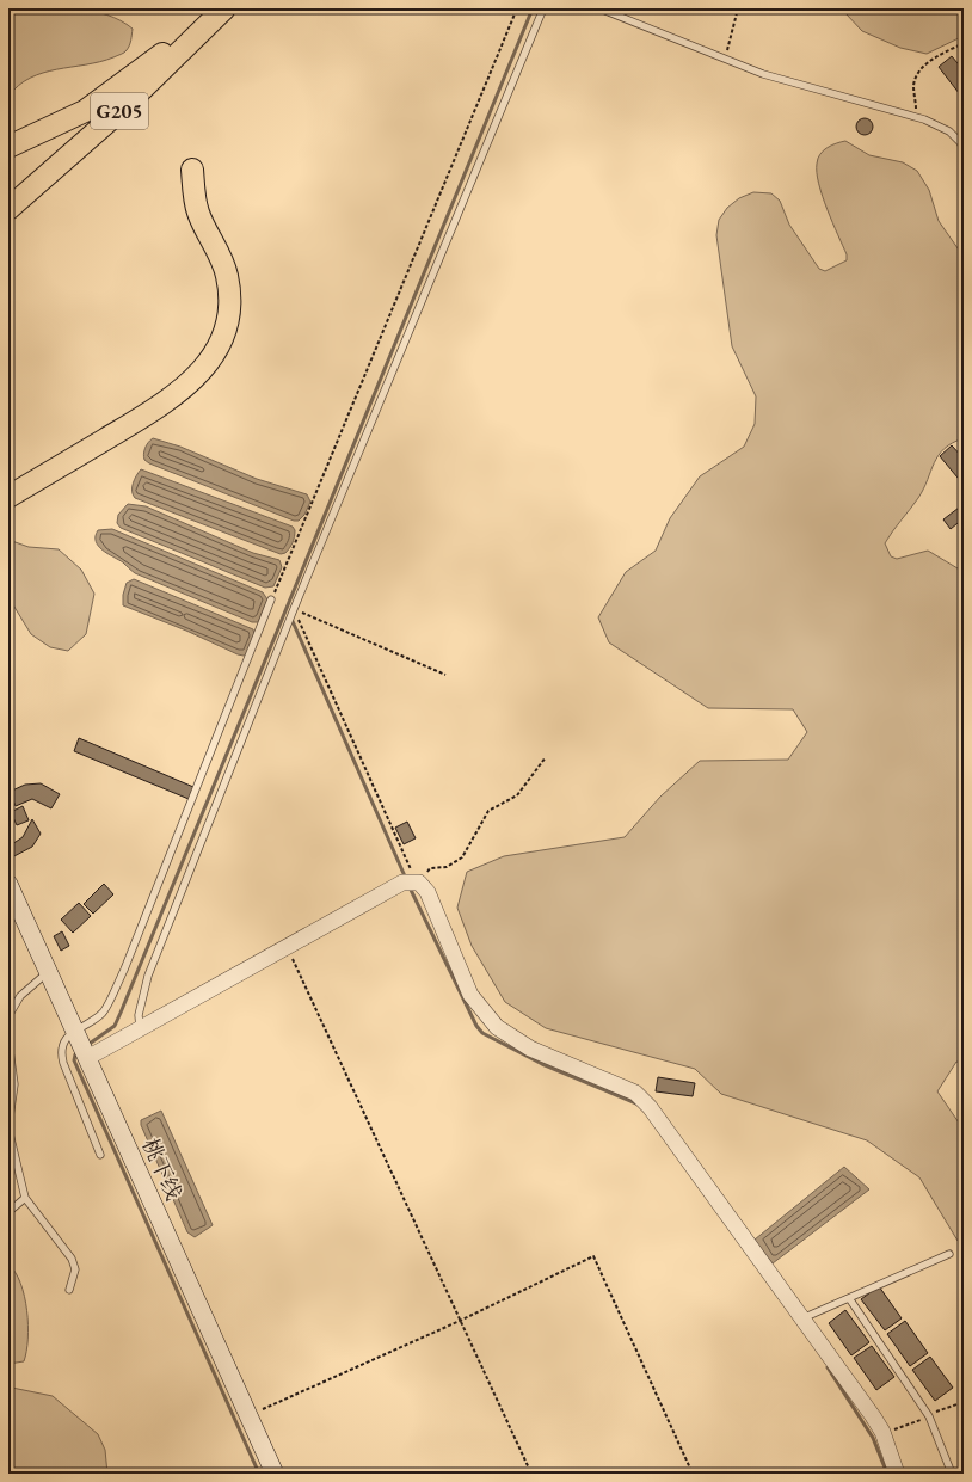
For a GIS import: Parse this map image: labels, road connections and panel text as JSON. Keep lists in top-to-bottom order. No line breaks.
{"streets":{"highway":["G205"],"main road":["桃下线"]}}
